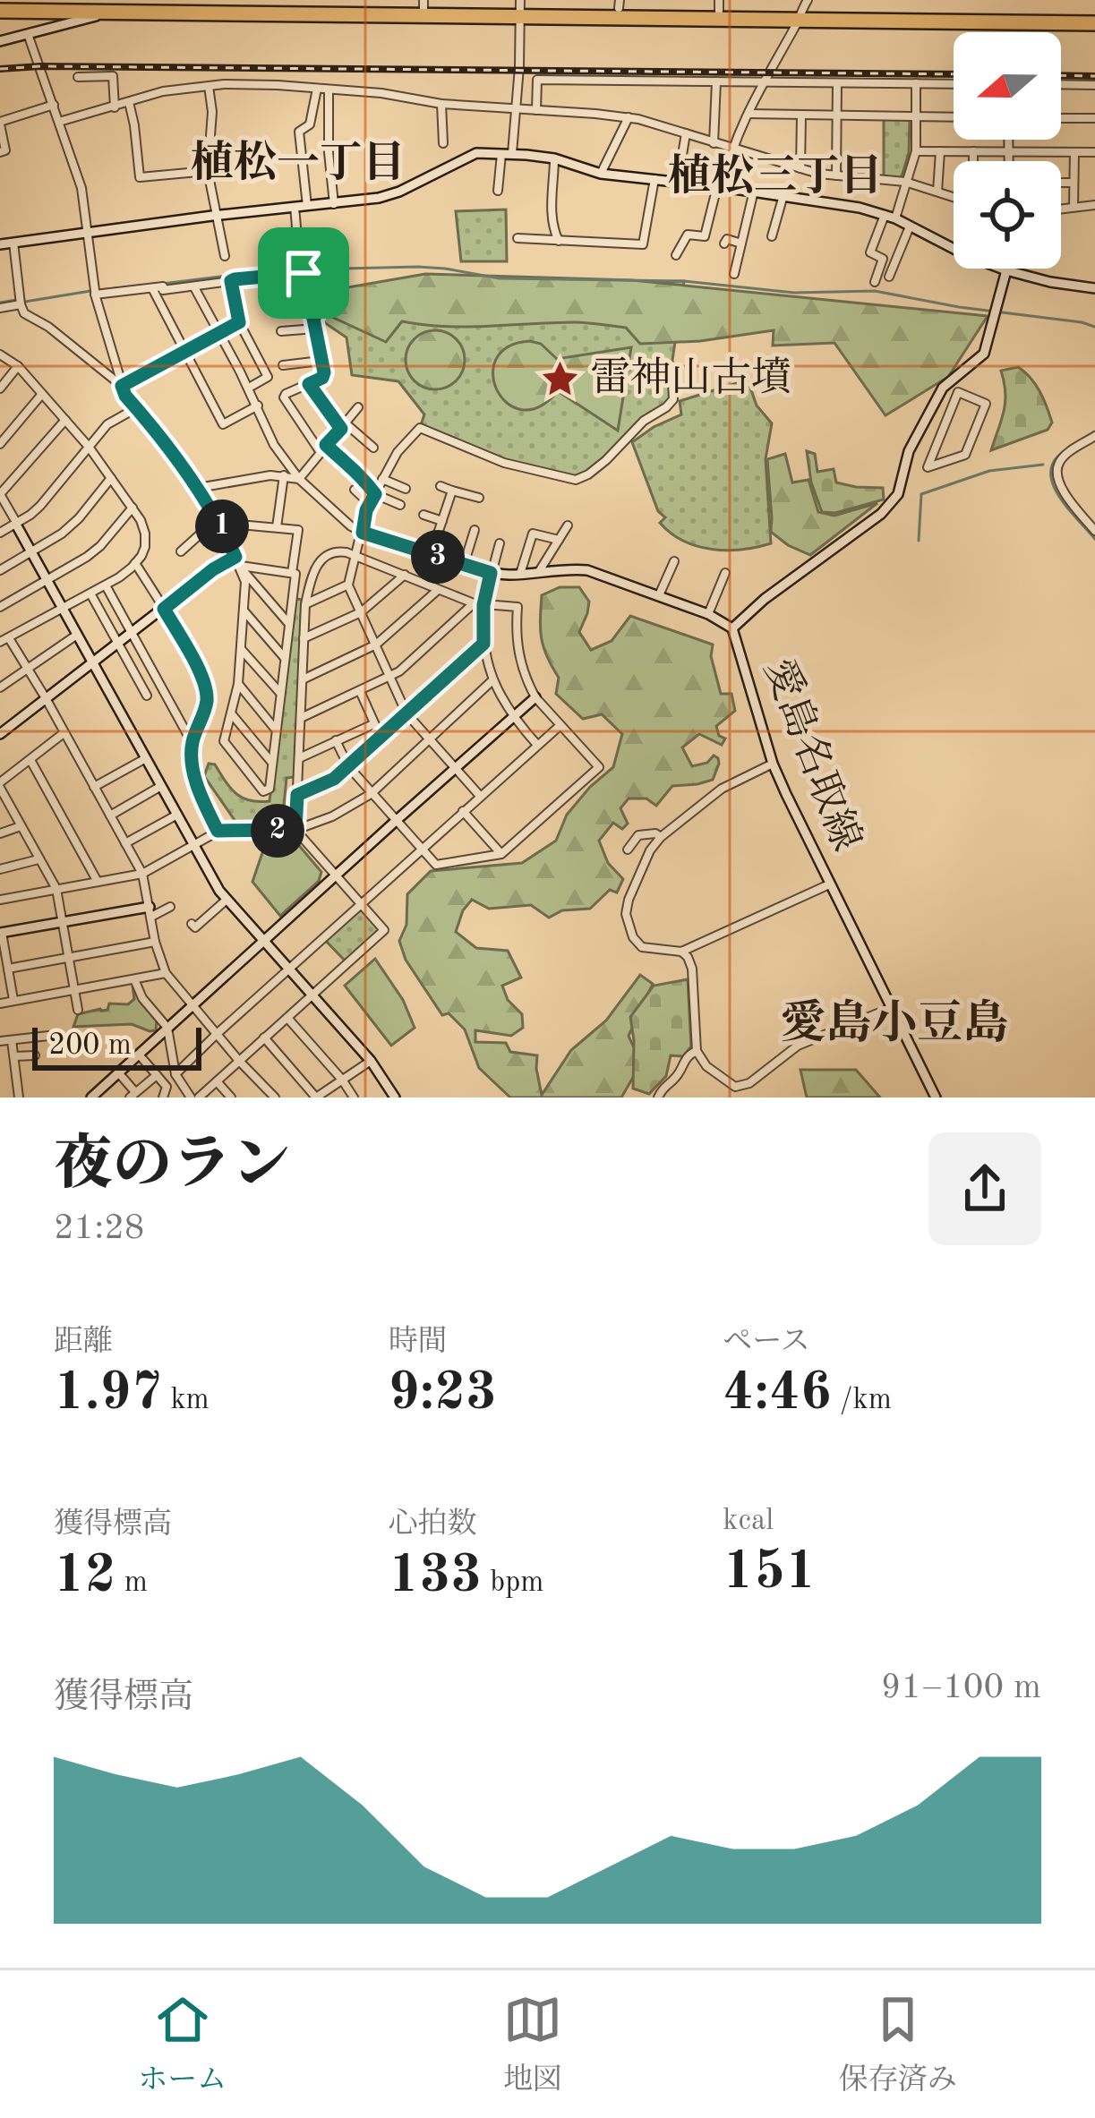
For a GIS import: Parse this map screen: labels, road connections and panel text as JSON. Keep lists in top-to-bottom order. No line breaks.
{"streets":{"street":["愛島名取線"]},"districts":["植松一丁目","植松三丁目","愛島小豆島"],"places":{"place":["雷神山古墳"]},"scale_bar":"200 m","north":"left","page":{"pins":["1","3","2"],"scale":"200 m","heading":["夜のラン","21:28"],"stats":[["距離","1.97 km"],["時間","9:23"],["ペース","4:46 /km"],["獲得標高","12 m"],["心拍数","133 bpm"],["kcal","151"]],"chart":["獲得標高","91–100 m"],"tabs":["ホーム","地図","保存済み"]}}
